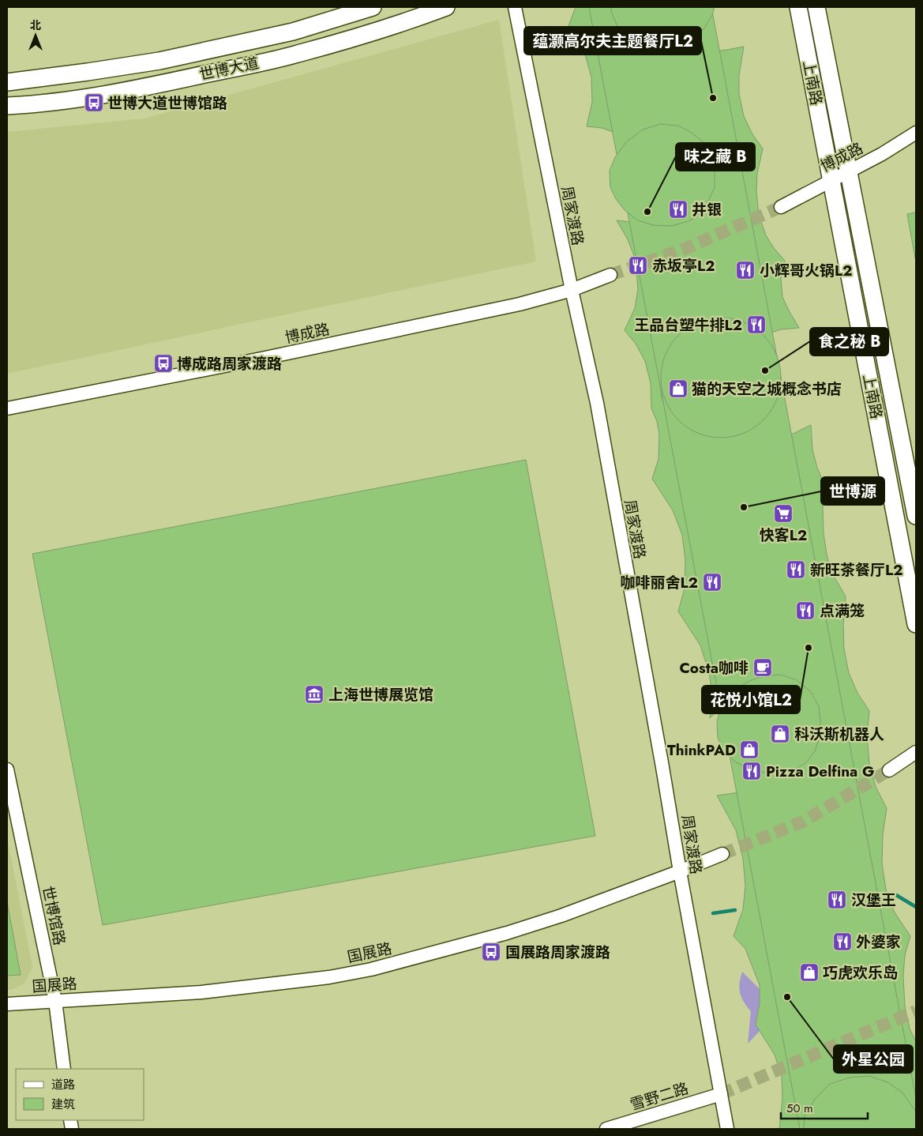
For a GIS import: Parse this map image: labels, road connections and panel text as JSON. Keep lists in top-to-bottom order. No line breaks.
{"streets":{"main road":["世博大道","上南路"],"street":["博成路","周家渡路","世博馆路","国展路","雪野二路"]},"crossings":[["上南路","博成路"],["博成路","周家渡路"],["周家渡路","国展路"],["周家渡路","雪野二路"],["世博馆路","国展路"]],"places":{"other":["蕴灏高尔夫主题餐厅L2","味之藏 B","食之秘 B","世博源","花悦小馆L2","外星公园"],"bus stop":["世博大道世博馆路","博成路周家渡路","国展路周家渡路"],"restaurant":["井银","赤坂亭L2","小辉哥火锅L2","王品台塑牛排L2","新旺茶餐厅L2","咖啡丽舍L2","点满笼","Pizza Delfina G","汉堡王","外婆家"],"shop":["猫的天空之城概念书店","科沃斯机器人","ThinkPAD","巧虎欢乐岛"],"supermarket":["快客L2"],"cafe":["Costa咖啡"],"museum":["上海世博展览馆"]},"legend":["道路","建筑"],"scale_bar":"50 m","north":"top"}
